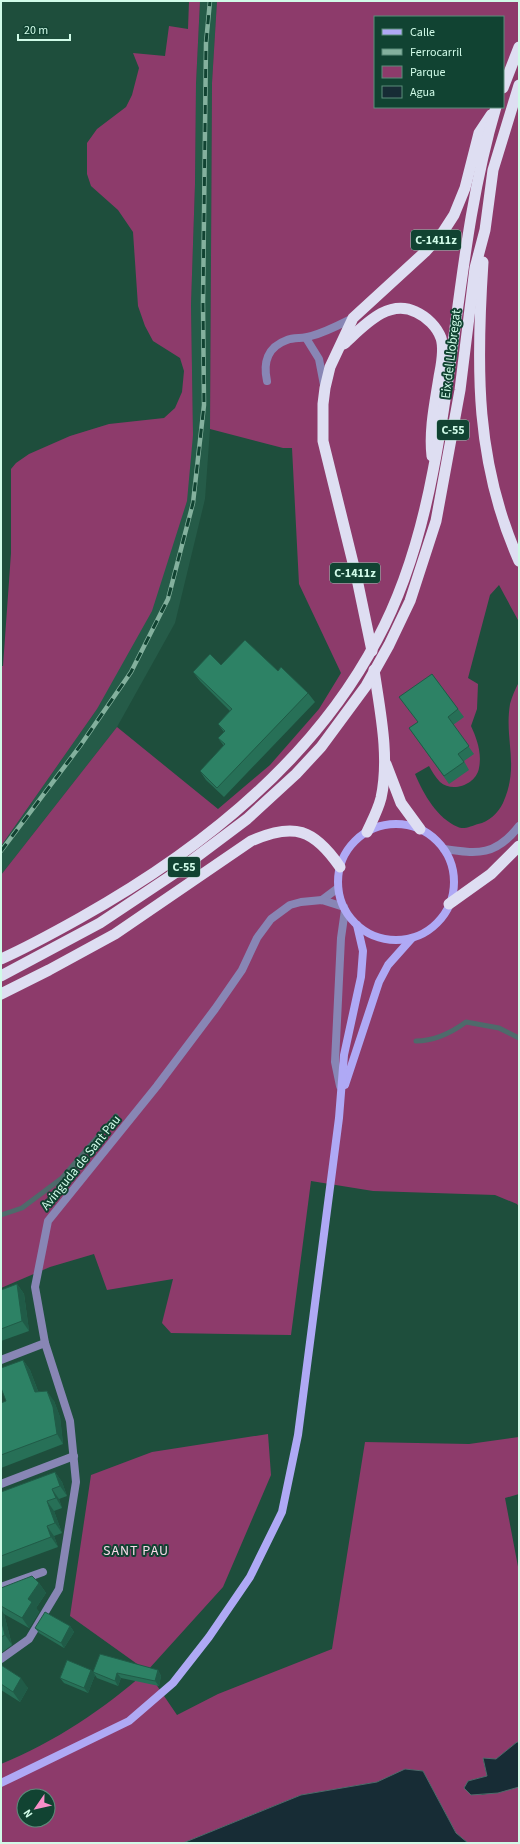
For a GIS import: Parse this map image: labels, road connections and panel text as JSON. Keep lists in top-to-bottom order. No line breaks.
{"streets":{"highway":["C-1411z","Eix del Llobregat","C-55"],"street":["Avinguda de Sant Pau"]},"crossings":[["C-1411z","Eix del Llobregat"]],"districts":["SANT PAU"],"legend":["Calle","Ferrocarril","Parque","Agua"],"scale_bar":"20 m","north":"bottom left"}
